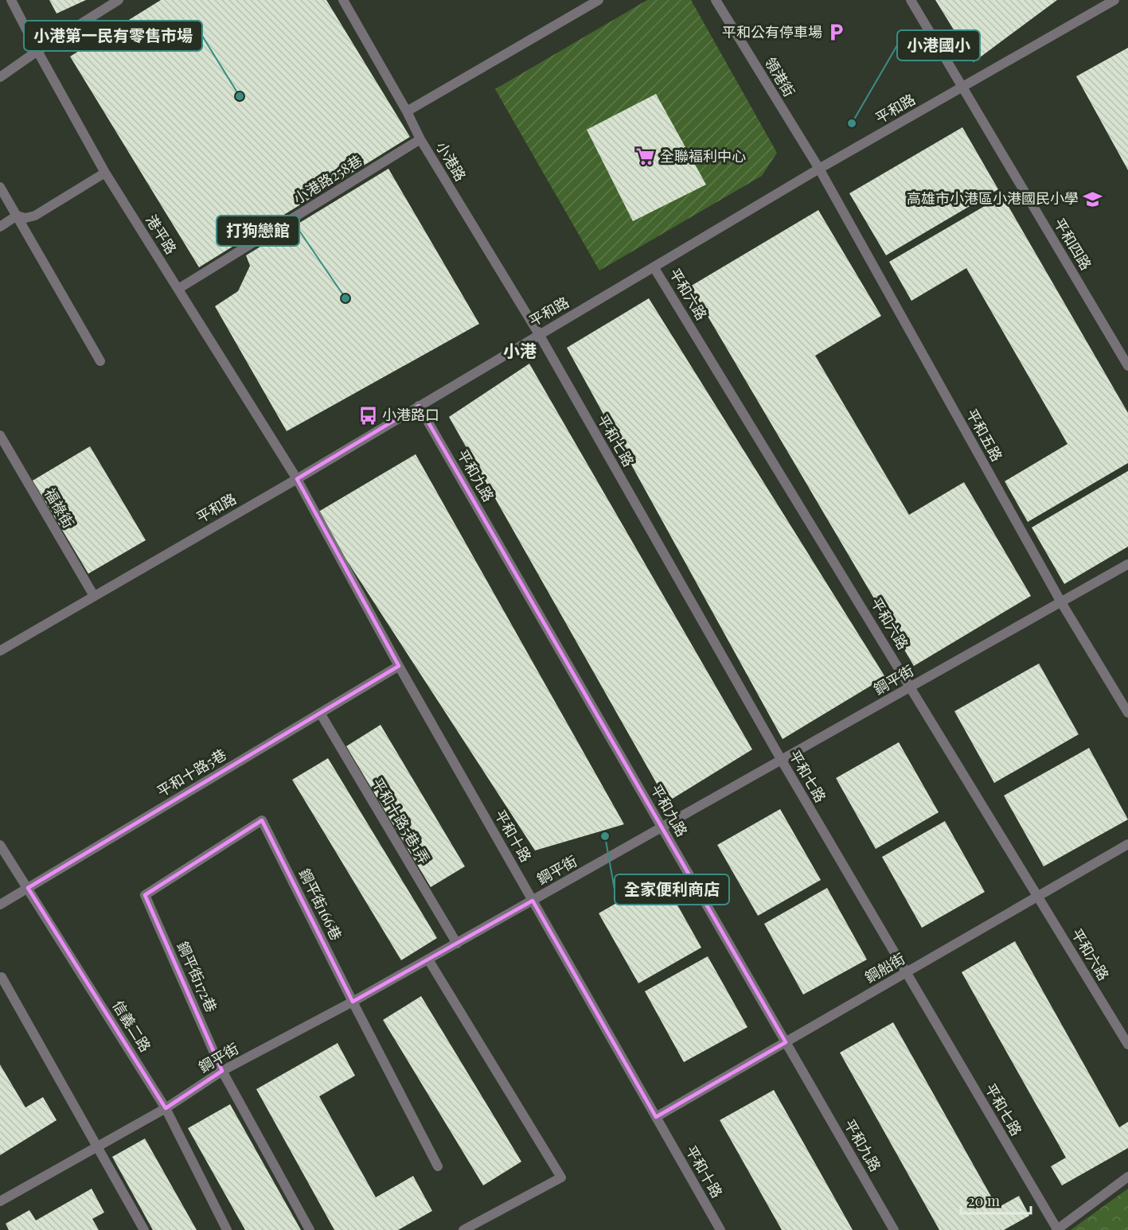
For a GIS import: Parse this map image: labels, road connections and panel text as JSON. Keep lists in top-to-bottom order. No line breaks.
{"streets":{"street":["領港街","平和路","小港路","小港路258巷","港平路","平和四路","平和六路","平和五路","平和七路","平和九路","福祿街","鋼平街","平和十路5巷","平和十路5巷1弄","平和十路","鋼平街166巷","鋼船街","鋼平街172巷","信義二路"]},"crossings":[["領港街","平和路"],["領港街","平和五路"],["平和路","小港路"],["平和路","港平路"],["平和路","平和四路"],["平和路","平和六路"],["平和路","平和五路"],["平和路","平和七路"],["平和路","平和九路"],["平和路","福祿街"],["平和路","平和十路"],["小港路","小港路258巷"],["小港路","平和七路"],["小港路258巷","港平路"],["港平路","平和十路"],["平和六路","鋼平街"],["平和六路","鋼船街"],["平和五路","鋼平街"],["平和七路","鋼平街"],["平和七路","鋼船街"],["平和九路","鋼平街"],["平和九路","鋼船街"],["鋼平街","平和十路5巷1弄"],["鋼平街","平和十路"],["鋼平街","鋼平街166巷"],["鋼平街","鋼平街172巷"],["鋼平街","信義二路"],["平和十路5巷","平和十路5巷1弄"],["平和十路5巷","平和十路"],["平和十路5巷","信義二路"],["平和十路","鋼船街"],["鋼平街166巷","鋼平街172巷"]],"districts":["小港"],"places":{"parking":["平和公有停車場"],"other":["小港第一民有零售市場","小港國小","打狗戀館","全家便利商店"],"supermarket":["全聯褔利中心"],"school or university":["高雄市小港區小港國民小學"],"bus stop":["小港路口"]},"scale_bar":"20 m"}
